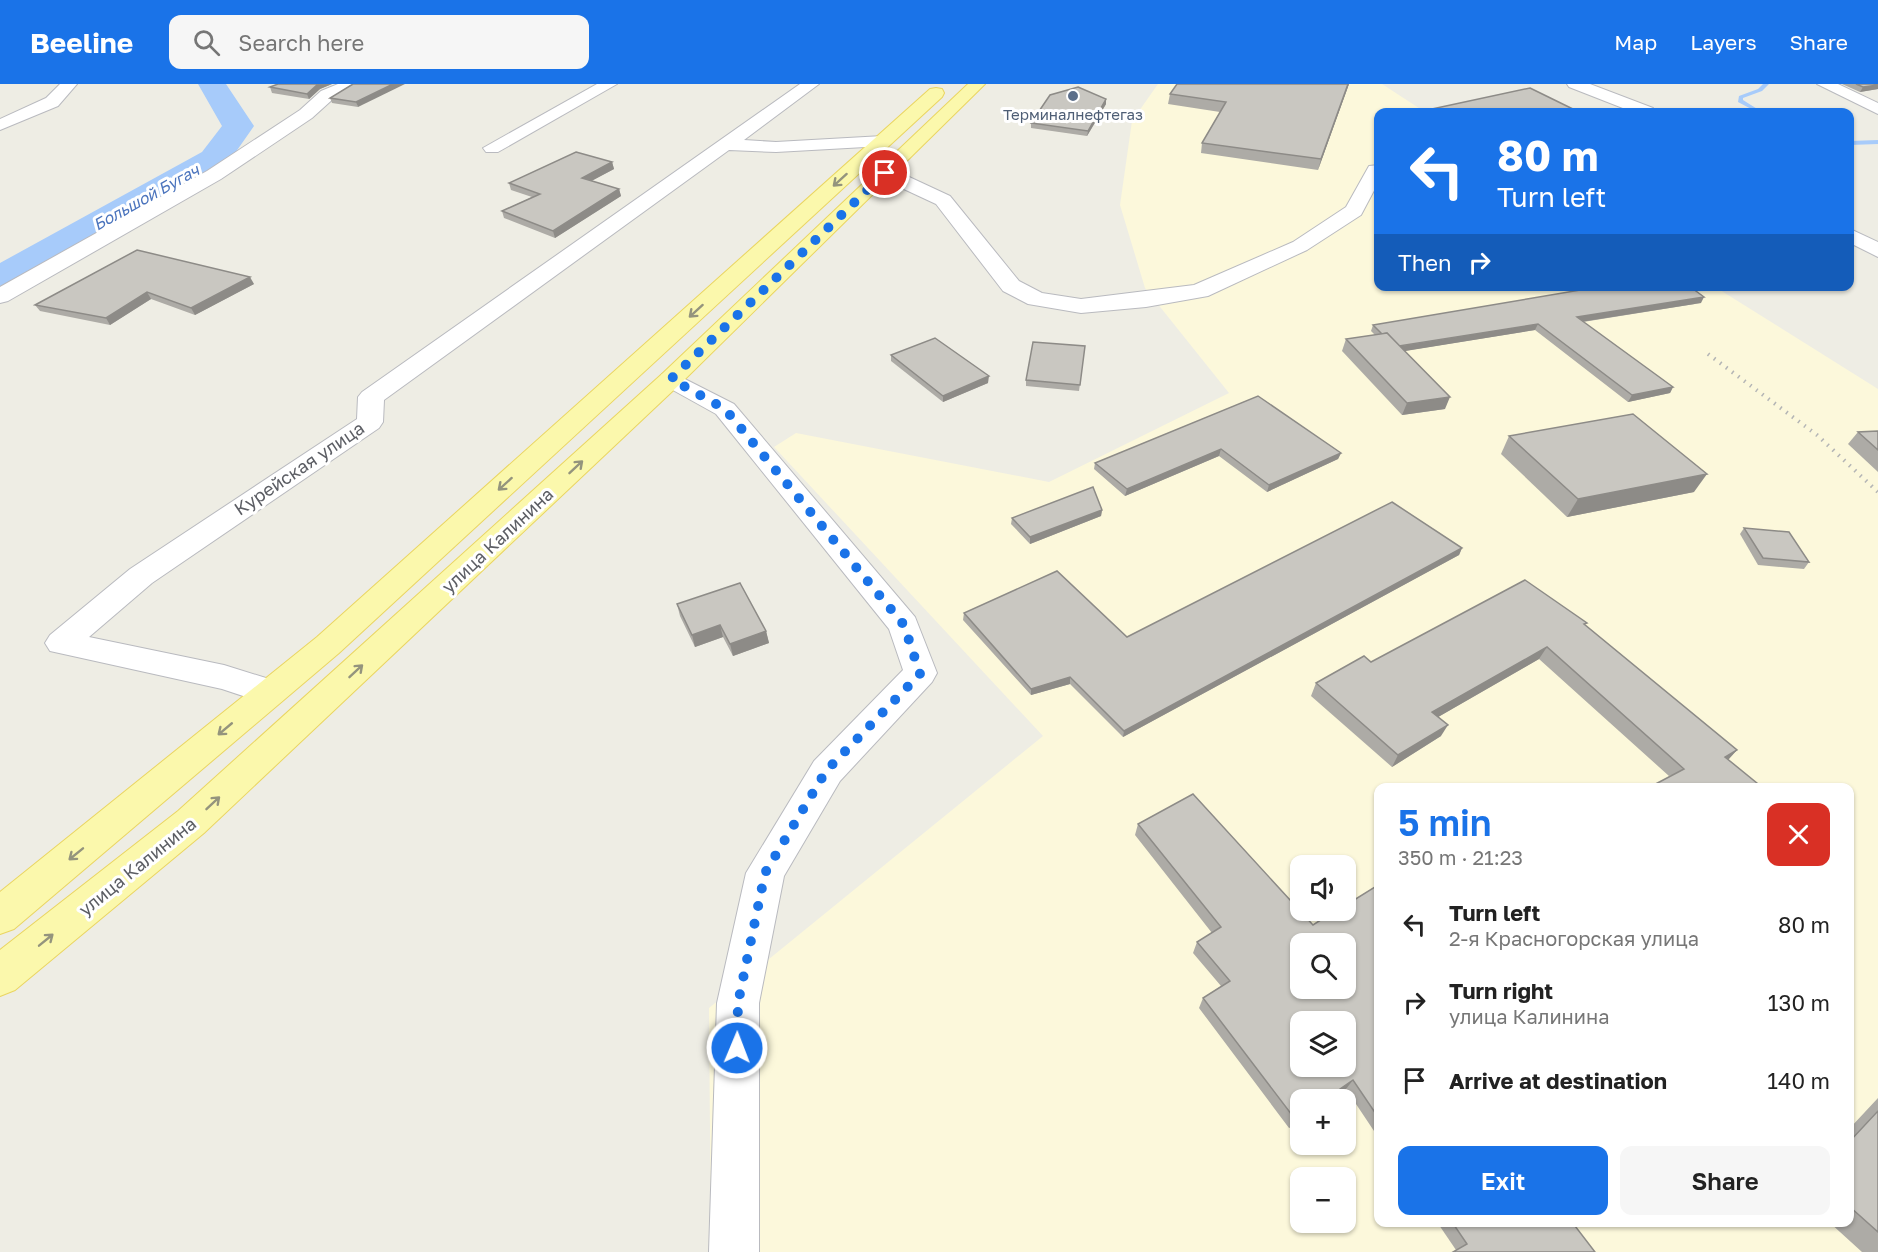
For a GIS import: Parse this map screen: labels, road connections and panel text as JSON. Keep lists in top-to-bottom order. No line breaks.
{"streets":{"main road":["улица Калинина"],"street":["Курейская улица"]},"crossings":[["Курейская улица","улица Калинина"]],"water":["Большой Бугач"],"places":["Терминалнефтегаз"],"page":{"header":"Beeline","search":"Search here","nav":["Map","Layers","Share"],"turn":["80 m","Turn left"],"then":"Then","heading":["5 min","350 m · 21:23"],"map_buttons":["+","−"],"list":[{"name":"Turn left","note":"2-я Красногорская улица","value":"80 m"},{"name":"Turn right","note":"улица Калинина","value":"130 m"},{"name":"Arrive at destination","value":"140 m"}],"buttons":["Exit","Share"]}}
